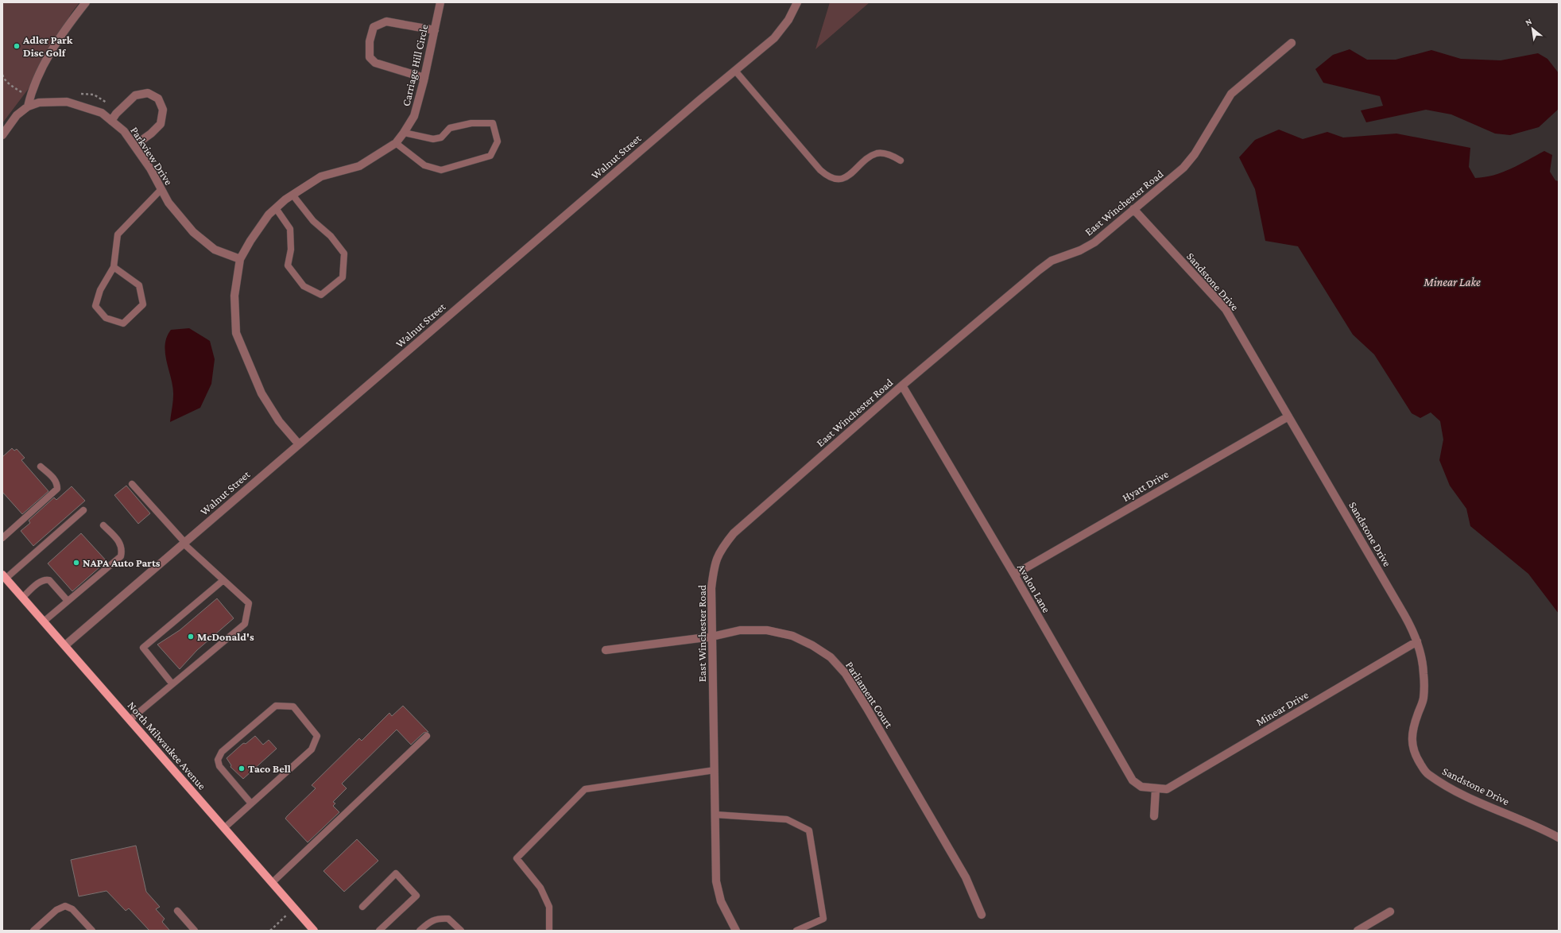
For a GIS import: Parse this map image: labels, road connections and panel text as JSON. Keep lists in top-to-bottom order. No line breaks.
{"streets":{"main road":["North Milwaukee Avenue"],"street":["Carriage Hill Circle","Parkview Drive","Walnut Street","East Winchester Road","Sandstone Drive","Hyatt Drive","Avalon Lane","Parliament Court","Minear Drive"]},"crossings":[["Carriage Hill Circle","Parkview Drive"],["Carriage Hill Circle","Walnut Street"],["Walnut Street","North Milwaukee Avenue"],["East Winchester Road","Sandstone Drive"],["East Winchester Road","Avalon Lane"],["East Winchester Road","Parliament Court"],["Sandstone Drive","Hyatt Drive"],["Sandstone Drive","Minear Drive"],["Hyatt Drive","Avalon Lane"],["Avalon Lane","Minear Drive"]],"water":["Minear Lake"],"places":["Adler Park Disc Golf","NAPA Auto Parts","McDonald's","Taco Bell"],"north":"top left"}
